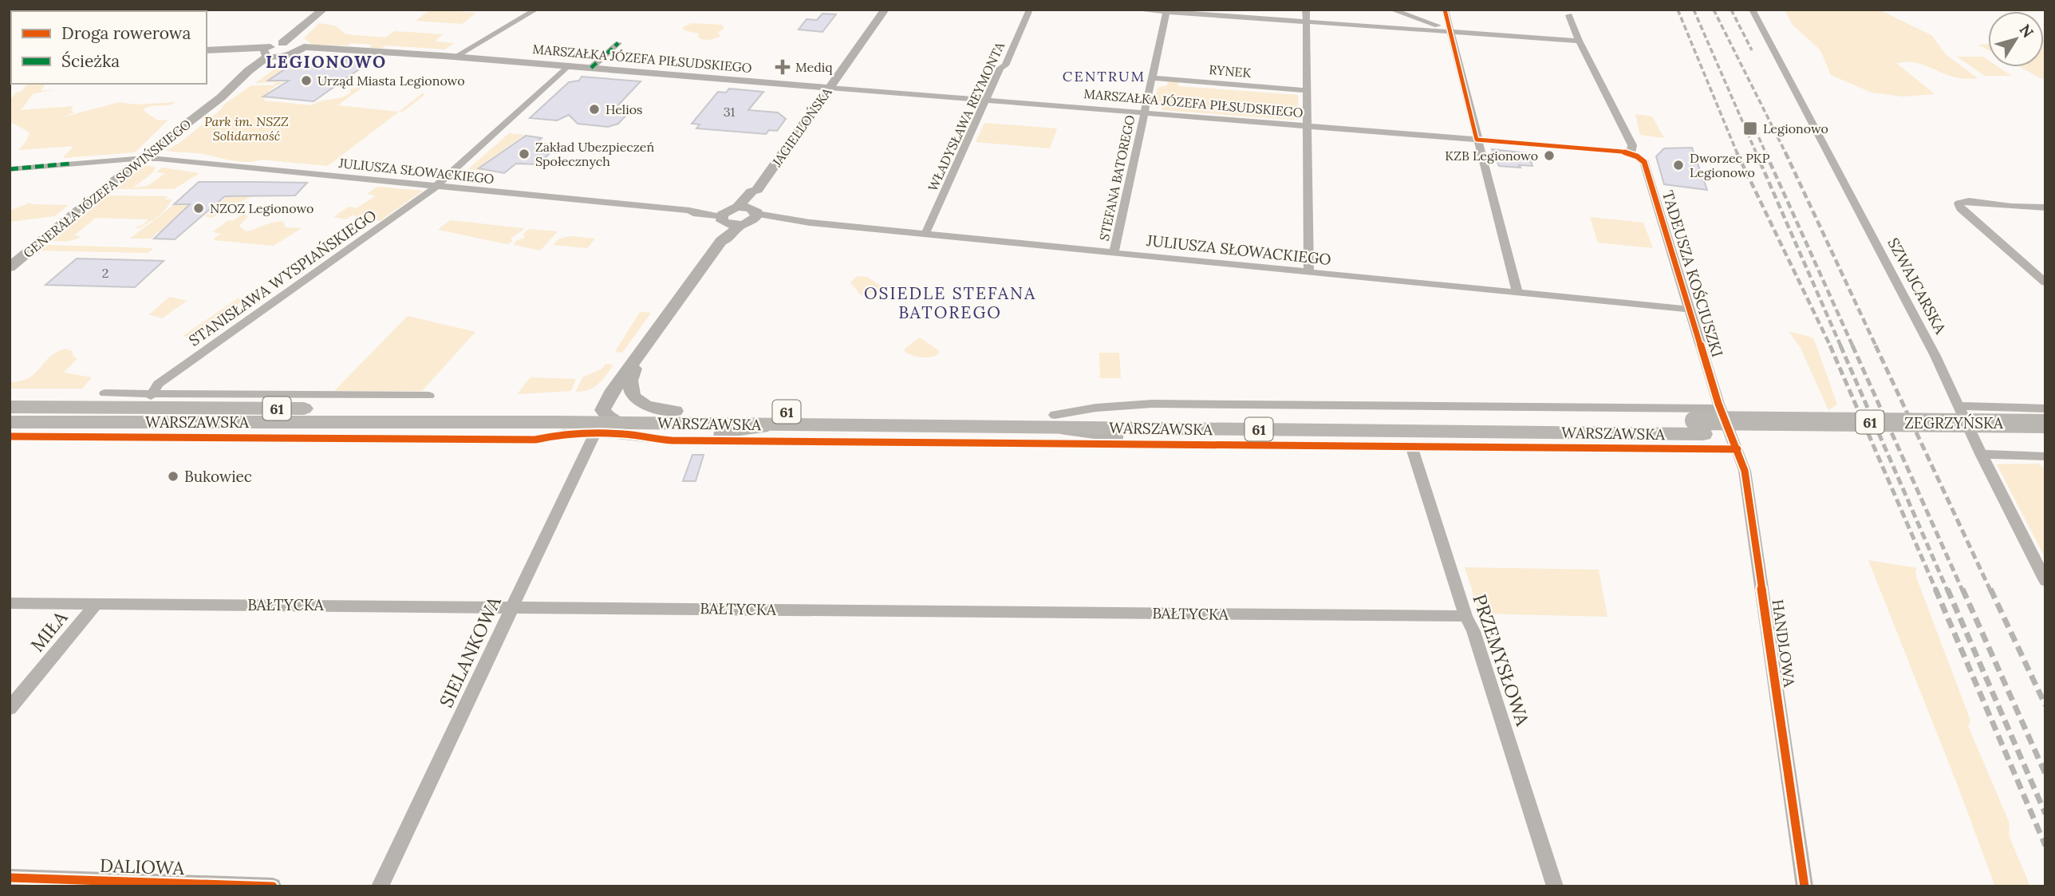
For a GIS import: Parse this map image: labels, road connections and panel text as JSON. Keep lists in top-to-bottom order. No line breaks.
{"streets":{"main road":["61","WARSZAWSKA","ZEGRZYŃSKA"],"street":["MARSZAŁKA JÓZEFA PIŁSUDSKIEGO","RYNEK","WŁADYSŁAWA REYMONTA","JAGIELLOŃSKA","JULIUSZA SŁOWACKIEGO","STEFANA BATOREGO","GENERAŁA JÓZEFA SOWIŃSKIEGO","TADEUSZA KOŚCIUSZKI","STANISŁAWA WYSPIAŃSKIEGO","SZWAJCARSKA","BAŁTYCKA","MIŁA","HANDLOWA","SIELANKOWA","PRZEMYSŁOWA","DALIOWA"]},"crossings":[["MARSZAŁKA JÓZEFA PIŁSUDSKIEGO","WŁADYSŁAWA REYMONTA"],["MARSZAŁKA JÓZEFA PIŁSUDSKIEGO","JAGIELLOŃSKA"],["MARSZAŁKA JÓZEFA PIŁSUDSKIEGO","STEFANA BATOREGO"],["MARSZAŁKA JÓZEFA PIŁSUDSKIEGO","TADEUSZA KOŚCIUSZKI"],["MARSZAŁKA JÓZEFA PIŁSUDSKIEGO","STANISŁAWA WYSPIAŃSKIEGO"],["RYNEK","STEFANA BATOREGO"],["WŁADYSŁAWA REYMONTA","JULIUSZA SŁOWACKIEGO"],["JAGIELLOŃSKA","JULIUSZA SŁOWACKIEGO"],["JAGIELLOŃSKA","WARSZAWSKA"],["JULIUSZA SŁOWACKIEGO","STEFANA BATOREGO"],["JULIUSZA SŁOWACKIEGO","GENERAŁA JÓZEFA SOWIŃSKIEGO"],["JULIUSZA SŁOWACKIEGO","TADEUSZA KOŚCIUSZKI"],["JULIUSZA SŁOWACKIEGO","STANISŁAWA WYSPIAŃSKIEGO"],["TADEUSZA KOŚCIUSZKI","WARSZAWSKA"],["TADEUSZA KOŚCIUSZKI","HANDLOWA"],["WARSZAWSKA","ZEGRZYŃSKA"],["WARSZAWSKA","HANDLOWA"],["BAŁTYCKA","MIŁA"],["BAŁTYCKA","SIELANKOWA"],["BAŁTYCKA","PRZEMYSŁOWA"]],"districts":["LEGIONOWO","CENTRUM","OSIEDLE STEFANA BATOREGO"],"parks":["Park im. NSZZ Solidarność"],"places":{"health":["Mediq"],"other":["Urząd Miasta Legionowo","Helios","Zakład Ubezpieczeń Społecznych","KZB Legionowo","Dworzec PKP Legionowo","NZOZ Legionowo","Bukowiec"],"transit":["Legionowo"]},"house_numbers":["31","2"],"legend":["Droga rowerowa","Ścieżka"],"north":"top right"}
